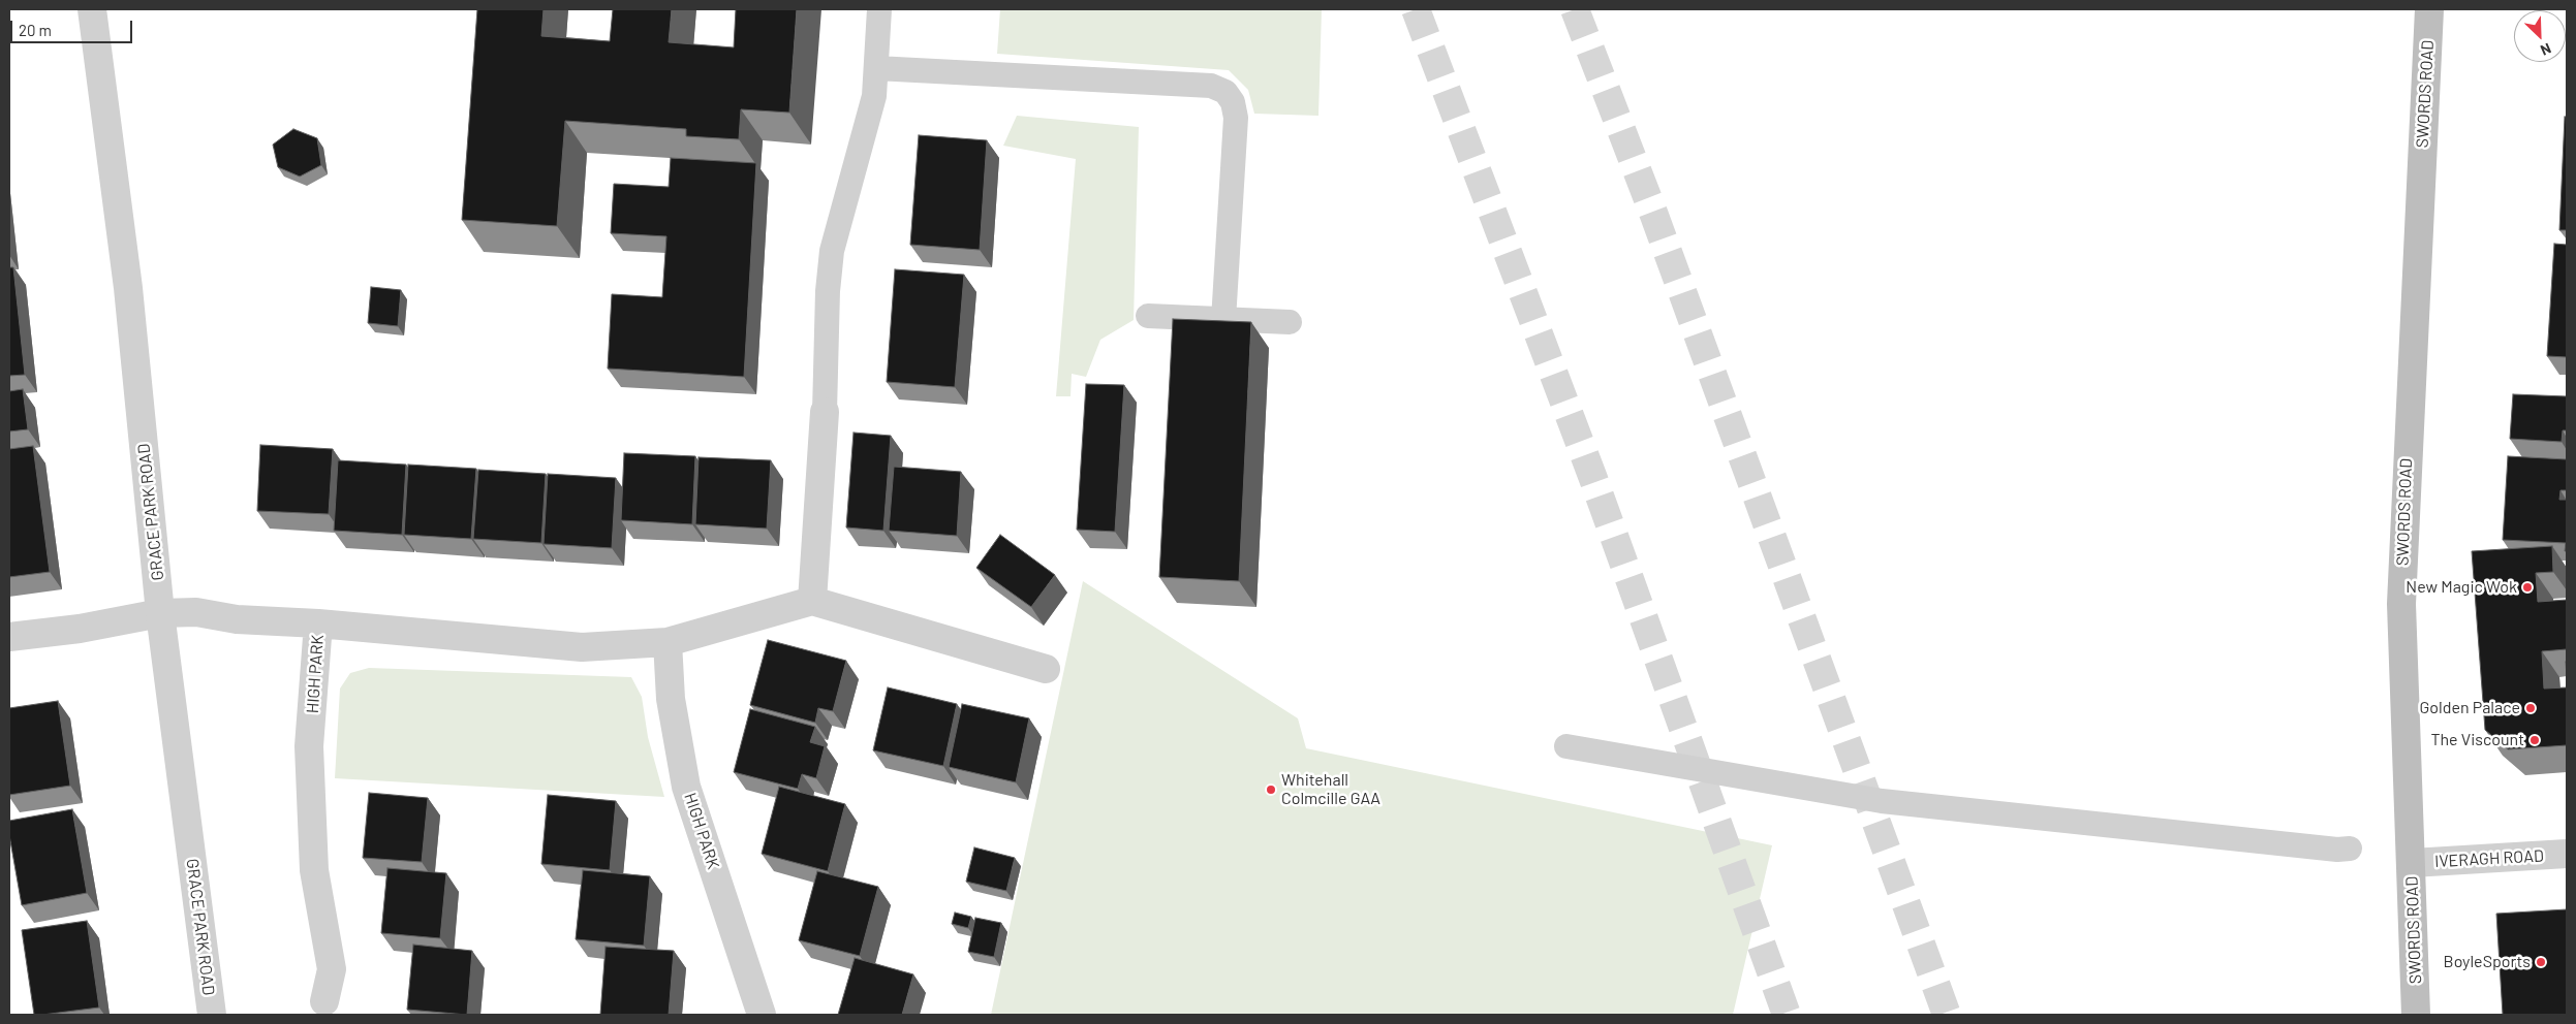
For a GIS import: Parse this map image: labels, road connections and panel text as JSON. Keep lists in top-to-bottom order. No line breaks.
{"streets":{"main road":["SWORDS ROAD"],"street":["GRACE PARK ROAD","HIGH PARK","IVERAGH ROAD"]},"crossings":[["SWORDS ROAD","IVERAGH ROAD"],["GRACE PARK ROAD","HIGH PARK"]],"places":["New Magic Wok","Golden Palace","The Viscount","Whitehall Colmcille GAA","BoyleSports"],"scale_bar":"20 m","north":"bottom right"}
